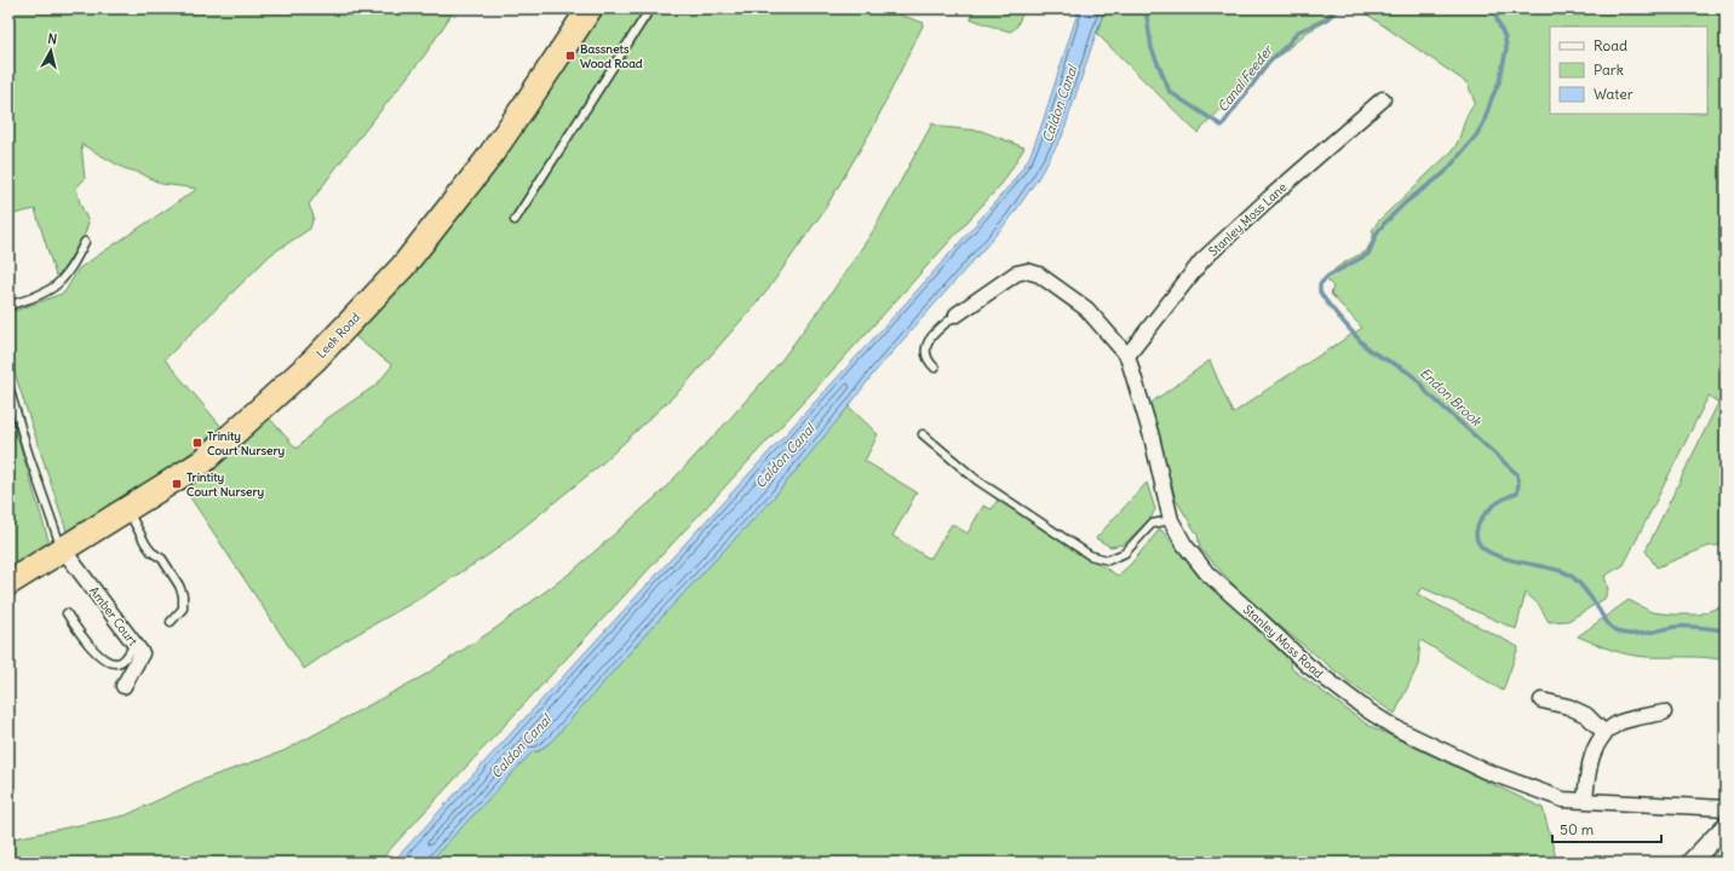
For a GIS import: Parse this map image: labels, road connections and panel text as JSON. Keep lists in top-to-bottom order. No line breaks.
{"streets":{"highway":["Leek Road"],"street":["Stanley Moss Lane","Amber Court","Stanley Moss Road"]},"crossings":[["Stanley Moss Lane","Stanley Moss Road"],["Leek Road","Amber Court"]],"water":["Canal Feeder","Caldon Canal","Endon Brook"],"places":{"transit":["Bassnets Wood Road","Trinity Court Nursery","Trintity Court Nursery"]},"legend":["Road","Park","Water"],"scale_bar":"50 m","north":"top"}
